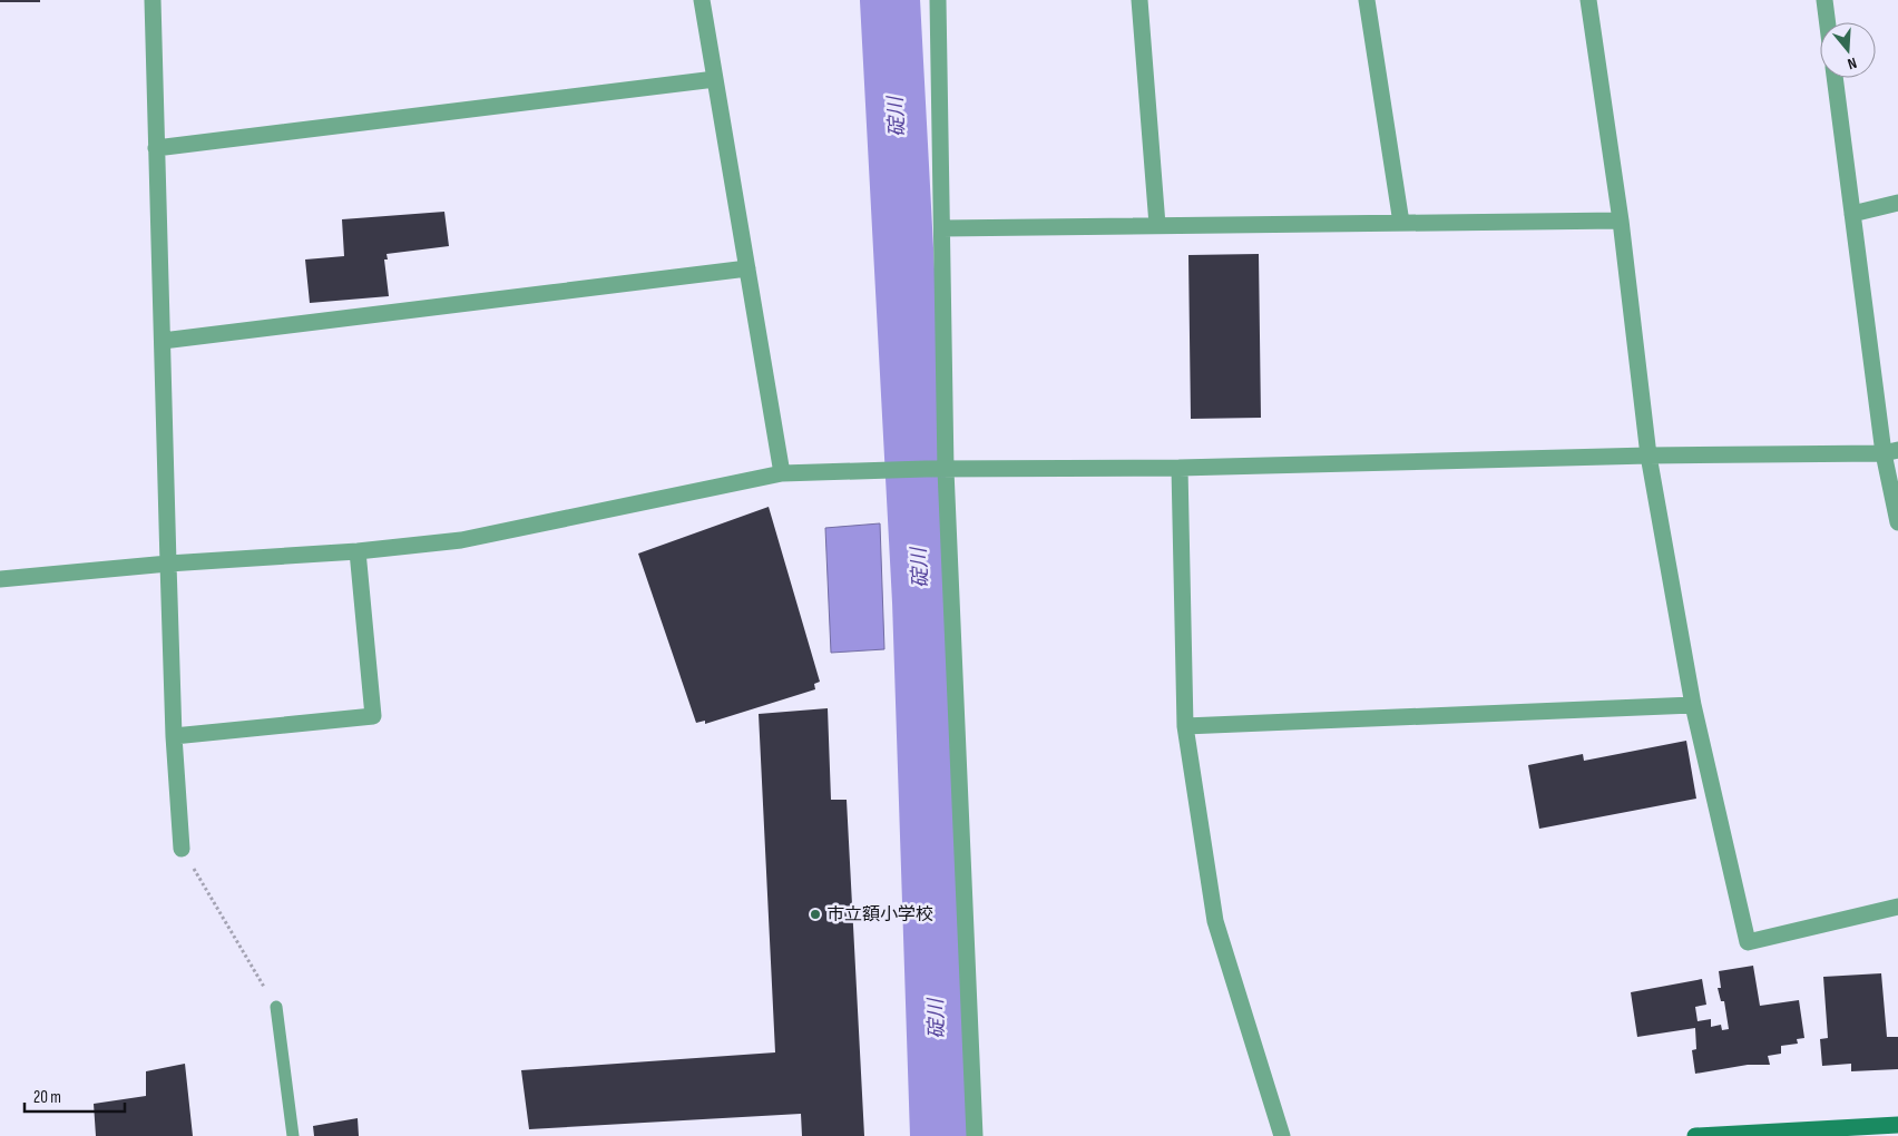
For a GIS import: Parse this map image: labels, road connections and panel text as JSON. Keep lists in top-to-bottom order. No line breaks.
{"water":["碇川"],"places":["市立額小学校"],"scale_bar":"20 m","north":"bottom"}
